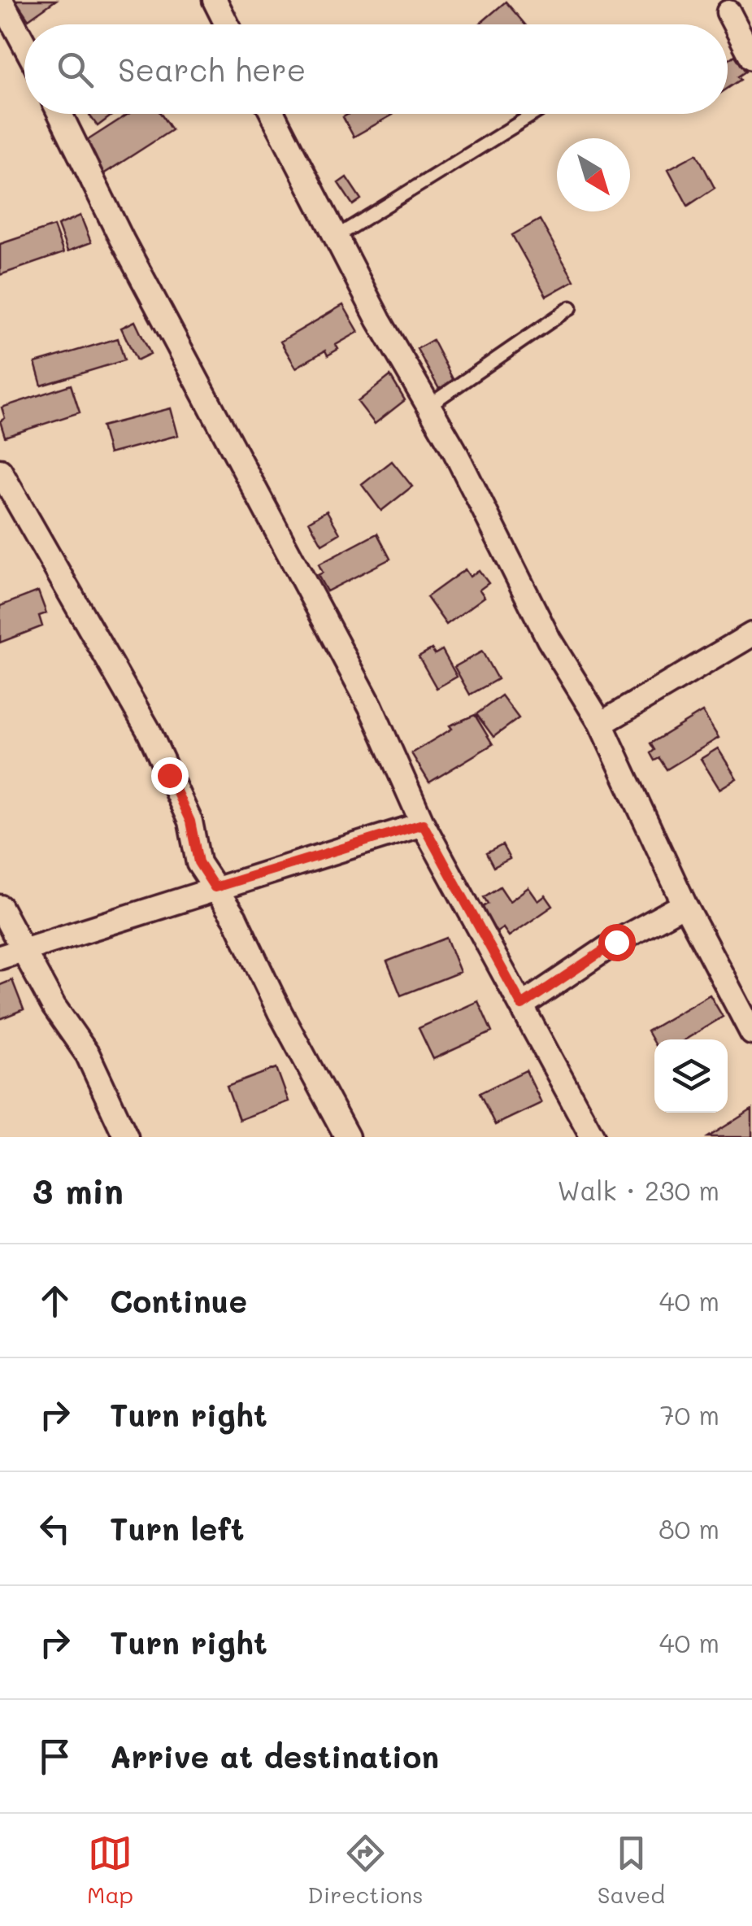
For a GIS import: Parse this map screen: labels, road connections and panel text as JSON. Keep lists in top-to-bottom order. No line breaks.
{"north":"bottom right","page":{"search":"Search here","heading":["3 min","Walk · 230 m"],"list":[["Continue","40 m"],["Turn right","70 m"],["Turn left","80 m"],["Turn right","40 m"],"Arrive at destination"],"nav":["Map","Directions","Saved"]}}
